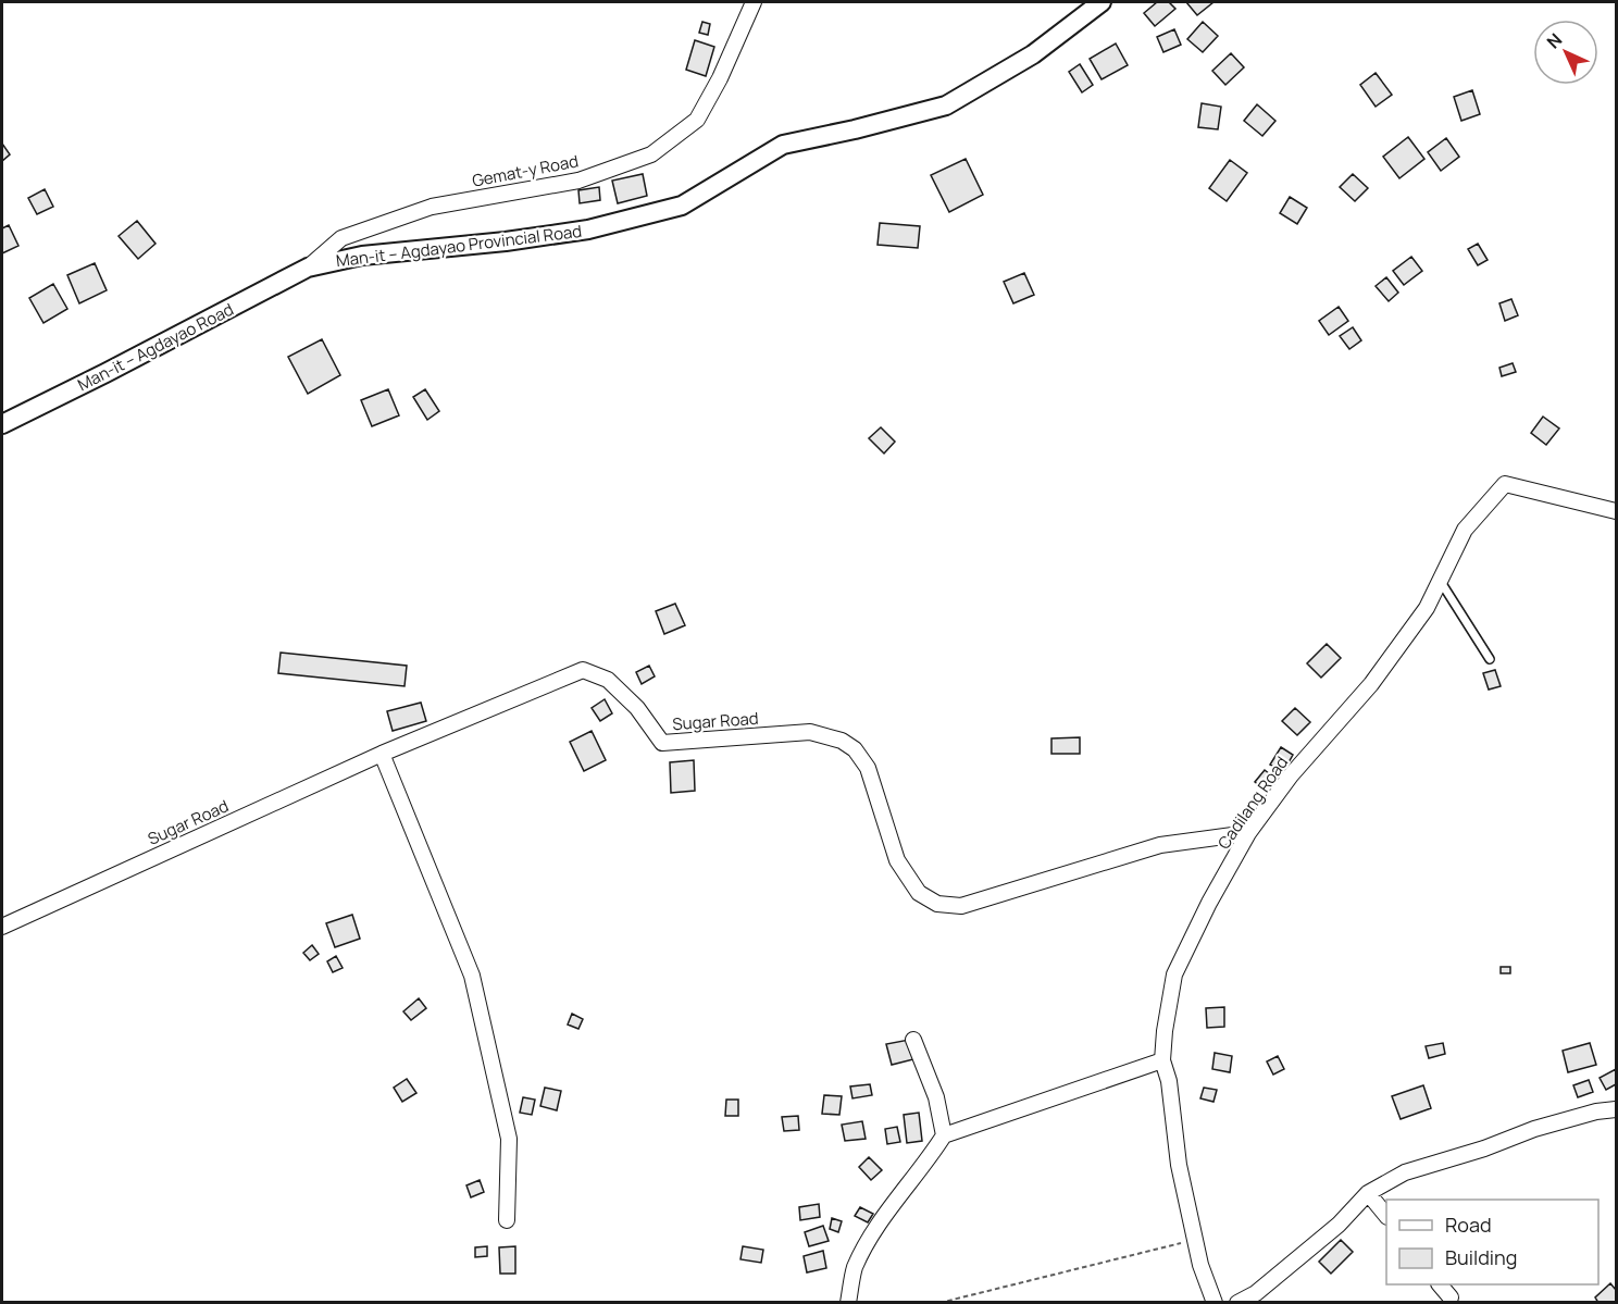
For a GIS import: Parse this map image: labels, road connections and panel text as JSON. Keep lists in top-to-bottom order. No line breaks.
{"streets":{"street":["Gemat-y Road","Man-it – Agdayao Provincial Road","Man-it – Agdayao Road","Sugar Road","Cadilang Road"]},"crossings":[["Gemat-y Road","Man-it – Agdayao Provincial Road"],["Gemat-y Road","Man-it – Agdayao Road"],["Man-it – Agdayao Provincial Road","Man-it – Agdayao Road"],["Sugar Road","Cadilang Road"]],"legend":["Road","Building"],"north":"top left"}
